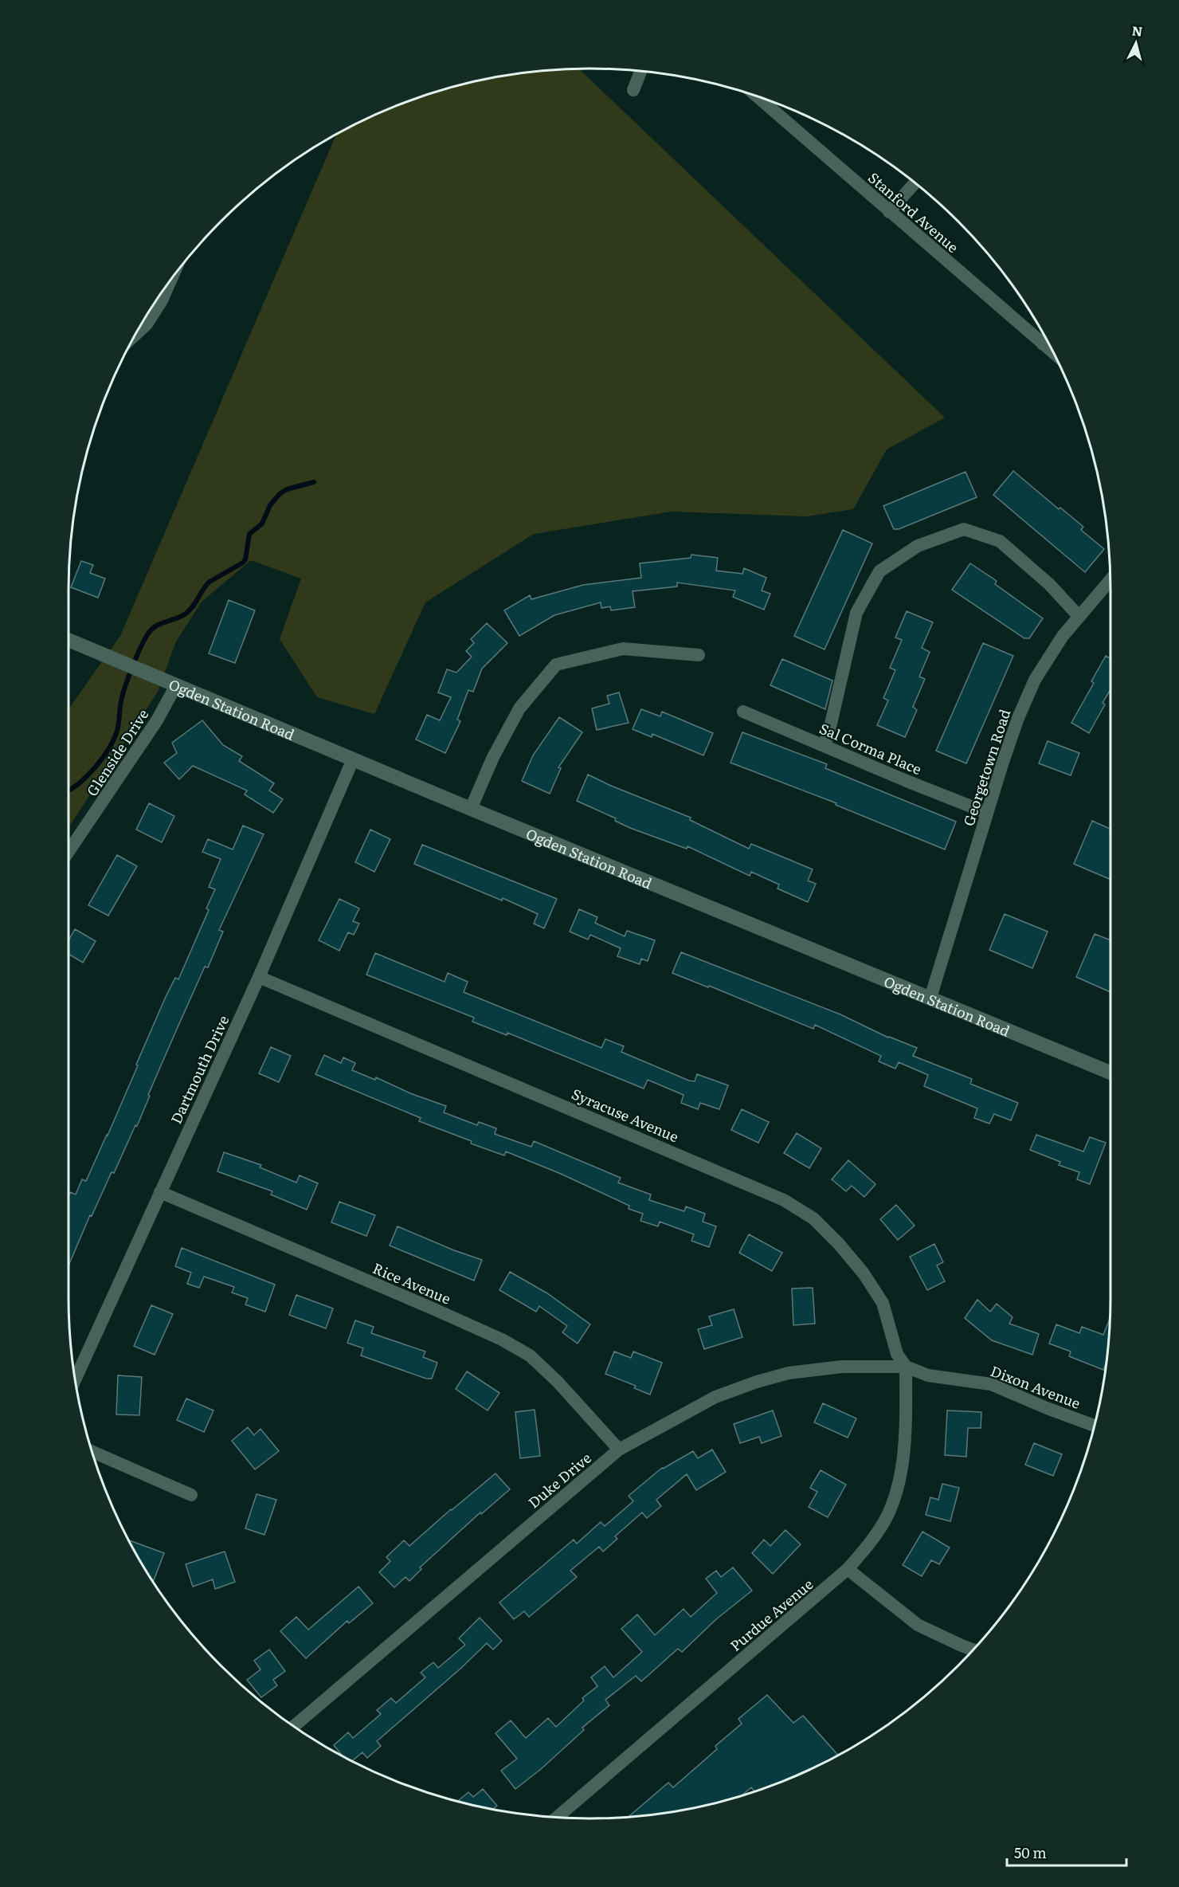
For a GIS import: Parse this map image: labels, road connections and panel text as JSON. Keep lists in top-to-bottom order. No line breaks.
{"streets":{"street":["Stanford Avenue","Ogden Station Road","Sal Corma Place","Glenside Drive","Georgetown Road","Dartmouth Drive","Syracuse Avenue","Rice Avenue","Dixon Avenue","Duke Drive","Purdue Avenue"]},"crossings":[["Ogden Station Road","Glenside Drive"],["Ogden Station Road","Georgetown Road"],["Ogden Station Road","Dartmouth Drive"],["Sal Corma Place","Georgetown Road"],["Dartmouth Drive","Syracuse Avenue"],["Dartmouth Drive","Rice Avenue"],["Syracuse Avenue","Dixon Avenue"],["Syracuse Avenue","Duke Drive"],["Syracuse Avenue","Purdue Avenue"],["Rice Avenue","Duke Drive"],["Dixon Avenue","Duke Drive"],["Dixon Avenue","Purdue Avenue"],["Duke Drive","Purdue Avenue"]],"scale_bar":"50 m","north":"top"}
